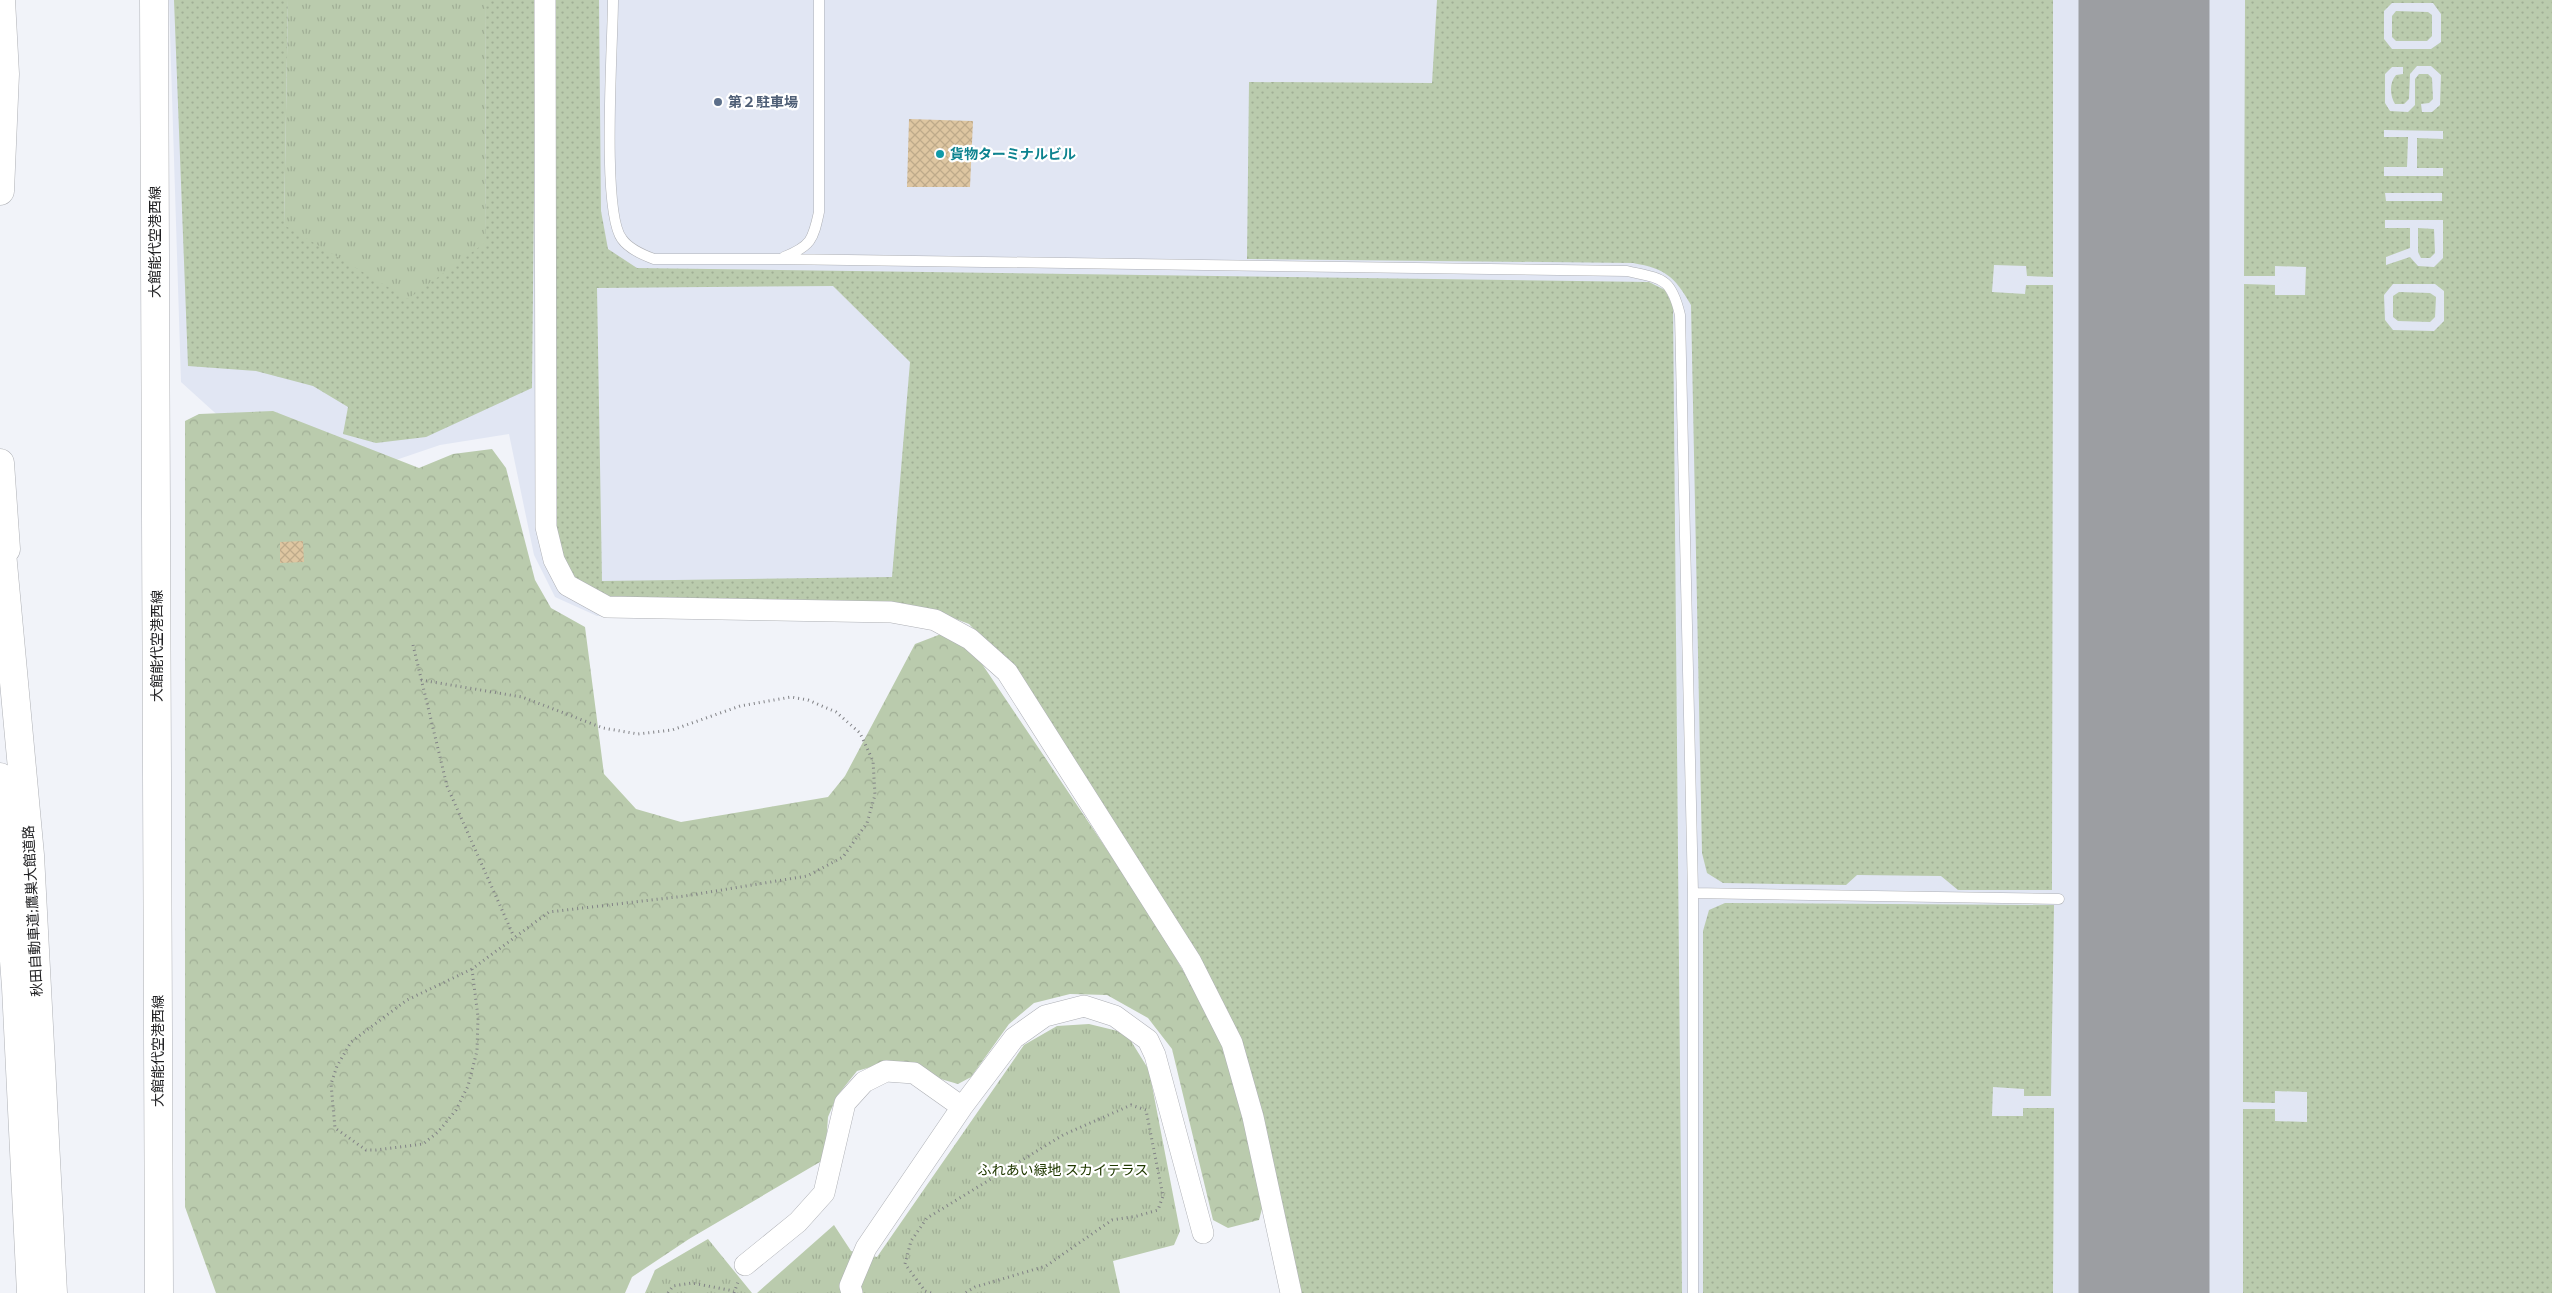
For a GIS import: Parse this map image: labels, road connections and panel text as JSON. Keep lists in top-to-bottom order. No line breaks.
{"streets":{"main road":["大館能代空港西線","秋田自動車道;鷹巣大館道路"]},"parks":["ふれあい緑地 スカイテラス"],"places":["第２駐車場","貨物ターミナルビル"]}
